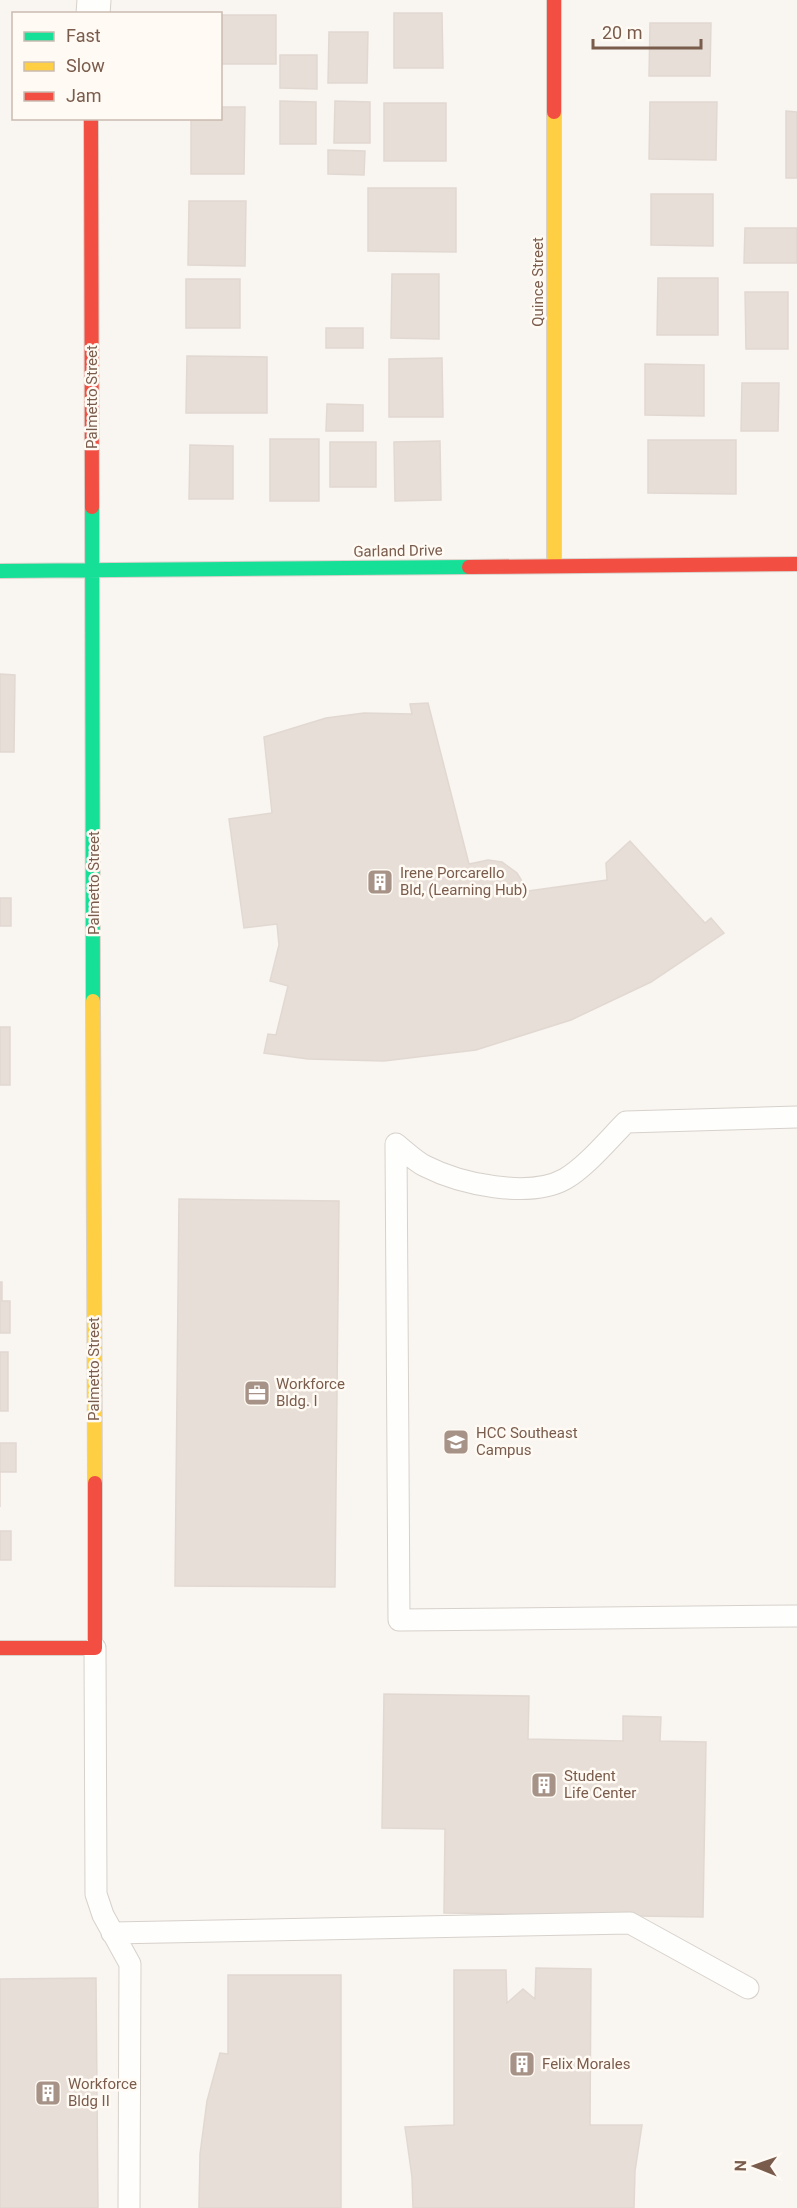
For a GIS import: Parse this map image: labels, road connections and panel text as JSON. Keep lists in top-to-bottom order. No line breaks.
{"streets":{"street":["Quince Street","Palmetto Street","Garland Drive"]},"crossings":[["Quince Street","Garland Drive"],["Palmetto Street","Garland Drive"]],"places":{"building":["Irene Porcarello Bld, (Learning Hub)","Student Life Center","Felix Morales","Workforce Bldg II"],"office":["Workforce Bldg. I"],"school or university":["HCC Southeast Campus"]},"legend":["Fast","Slow","Jam"],"scale_bar":"20 m","north":"left"}
